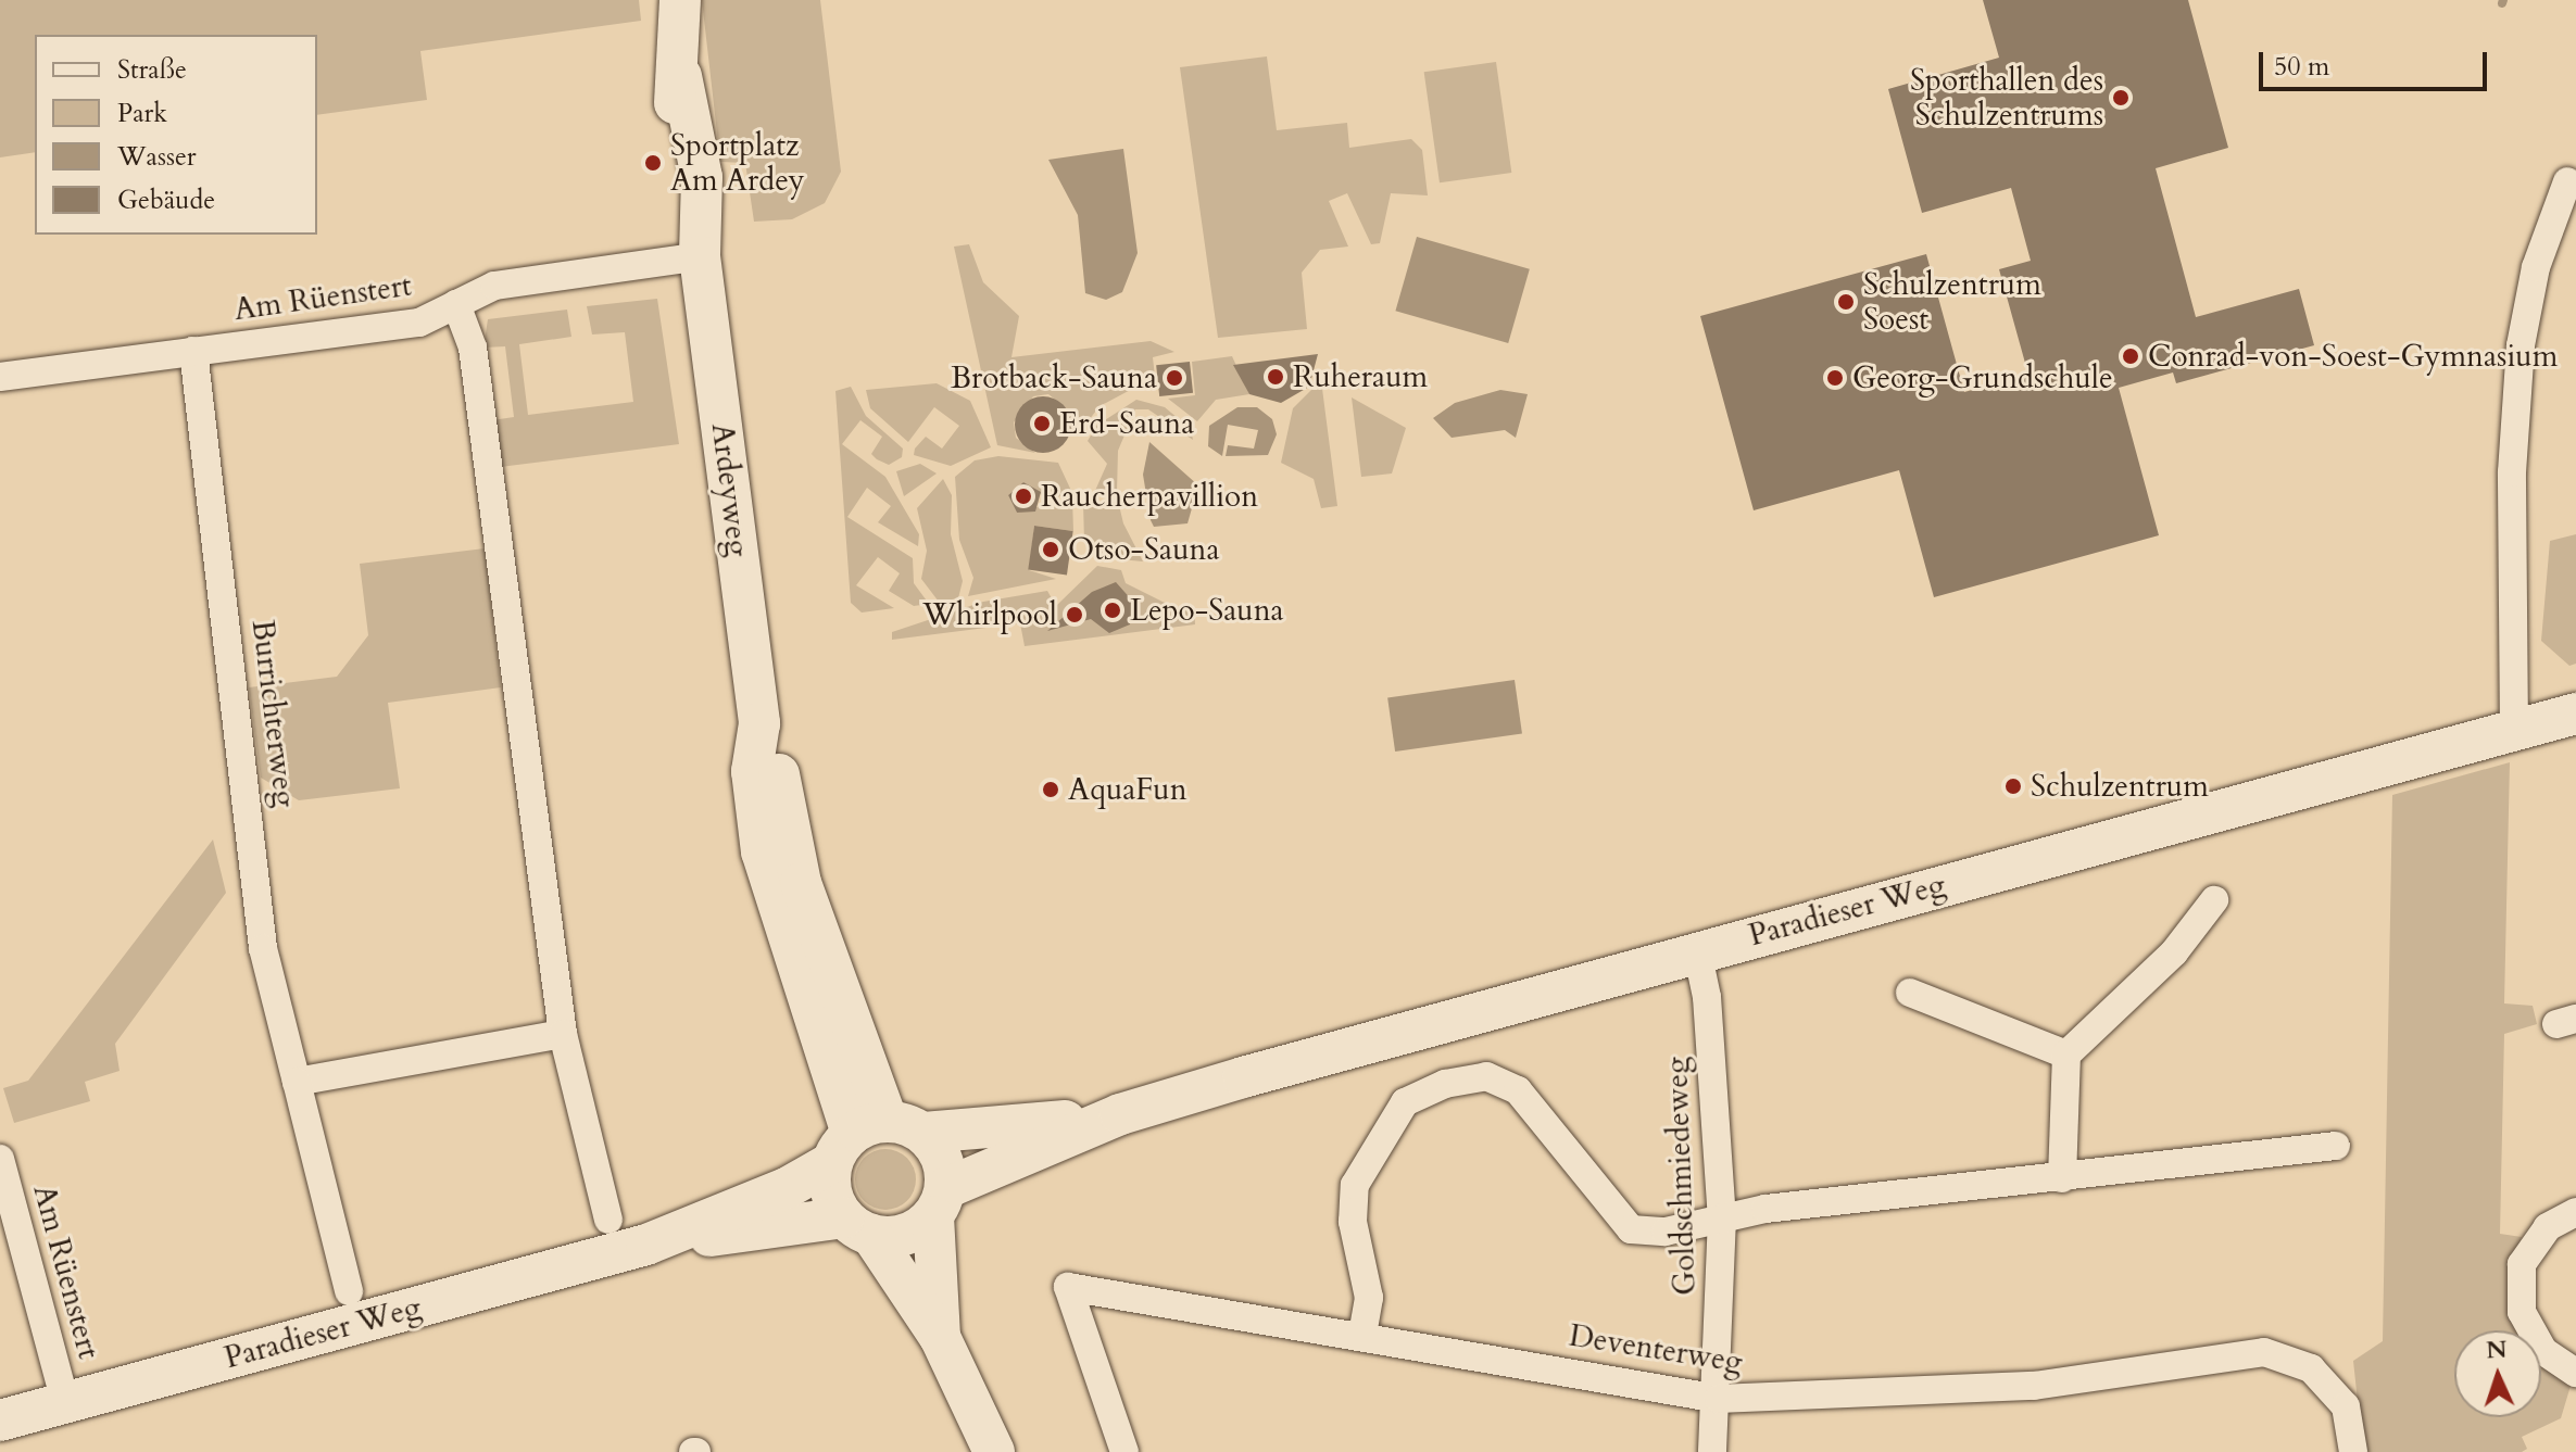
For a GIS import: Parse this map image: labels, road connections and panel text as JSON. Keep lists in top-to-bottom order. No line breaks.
{"streets":{"street":["Am Rüenstert","Ardeyweg","Burrichterweg","Paradieser Weg","Goldschmiedeweg","Deventerweg"]},"crossings":[["Am Rüenstert","Ardeyweg"],["Am Rüenstert","Burrichterweg"],["Am Rüenstert","Paradieser Weg"],["Ardeyweg","Paradieser Weg"],["Paradieser Weg","Goldschmiedeweg"],["Goldschmiedeweg","Deventerweg"]],"places":["Sporthallen des Schulzentrums","Sportplatz Am Ardey","Schulzentrum Soest","Conrad-von-Soest-Gymnasium","Ruheraum","Brotback-Sauna","Georg-Grundschule","Erd-Sauna","Raucherpavillion","Otso-Sauna","Lepo-Sauna","Whirlpool","Schulzentrum","AquaFun"],"legend":["Straße","Park","Wasser","Gebäude"],"scale_bar":"50 m","north":"top"}
